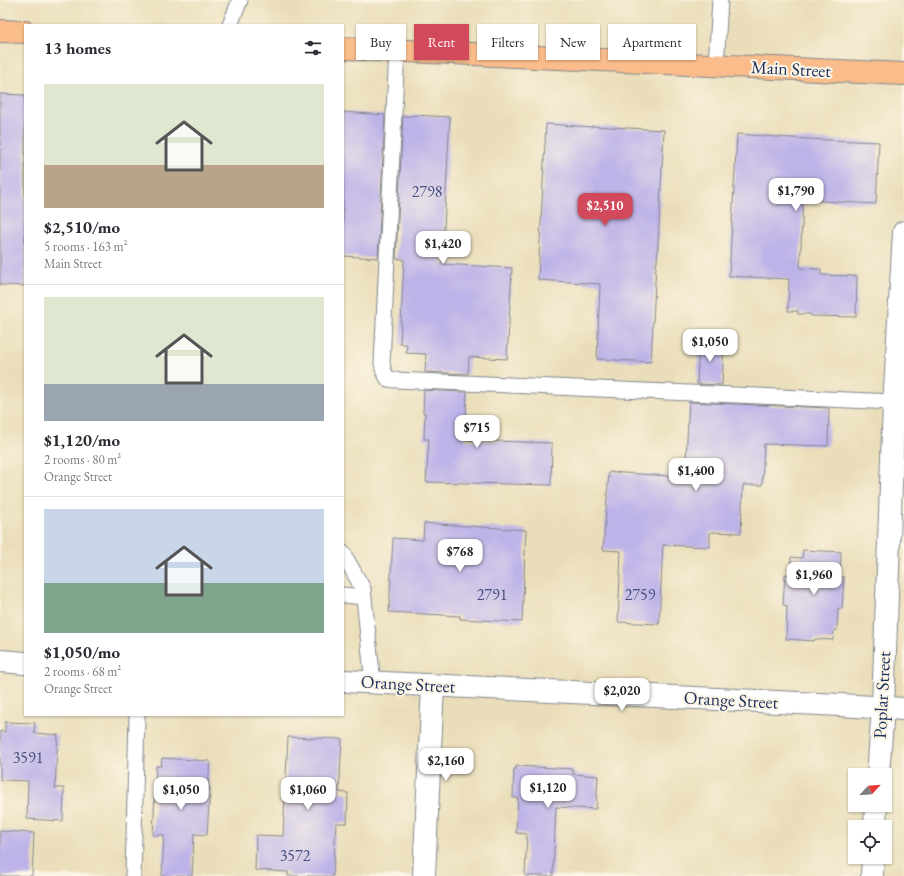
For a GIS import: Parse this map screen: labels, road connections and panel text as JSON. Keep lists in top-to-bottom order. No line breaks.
{"streets":{"main road":["Main Street"],"street":["Orange Street","Poplar Street"]},"crossings":[["Orange Street","Poplar Street"]],"house_numbers":["2798","2791","2759","3591","3572"],"north":"top right","page":{"chip":["Buy","Rent","Filters","New","Apartment"],"heading":"13 homes","list":[{"name":"$2,510/mo","note":"5 rooms · 163 m² · Main Street"},{"name":"$1,120/mo","note":"2 rooms · 80 m² · Orange Street"},{"name":"$1,050/mo","note":"2 rooms · 68 m² · Orange Street"}],"price":["$1,790","$2,510","$1,420","$1,050","$715","$1,400","$768","$1,960","$2,020","$2,160","$1,120","$1,050","$1,060"]}}
